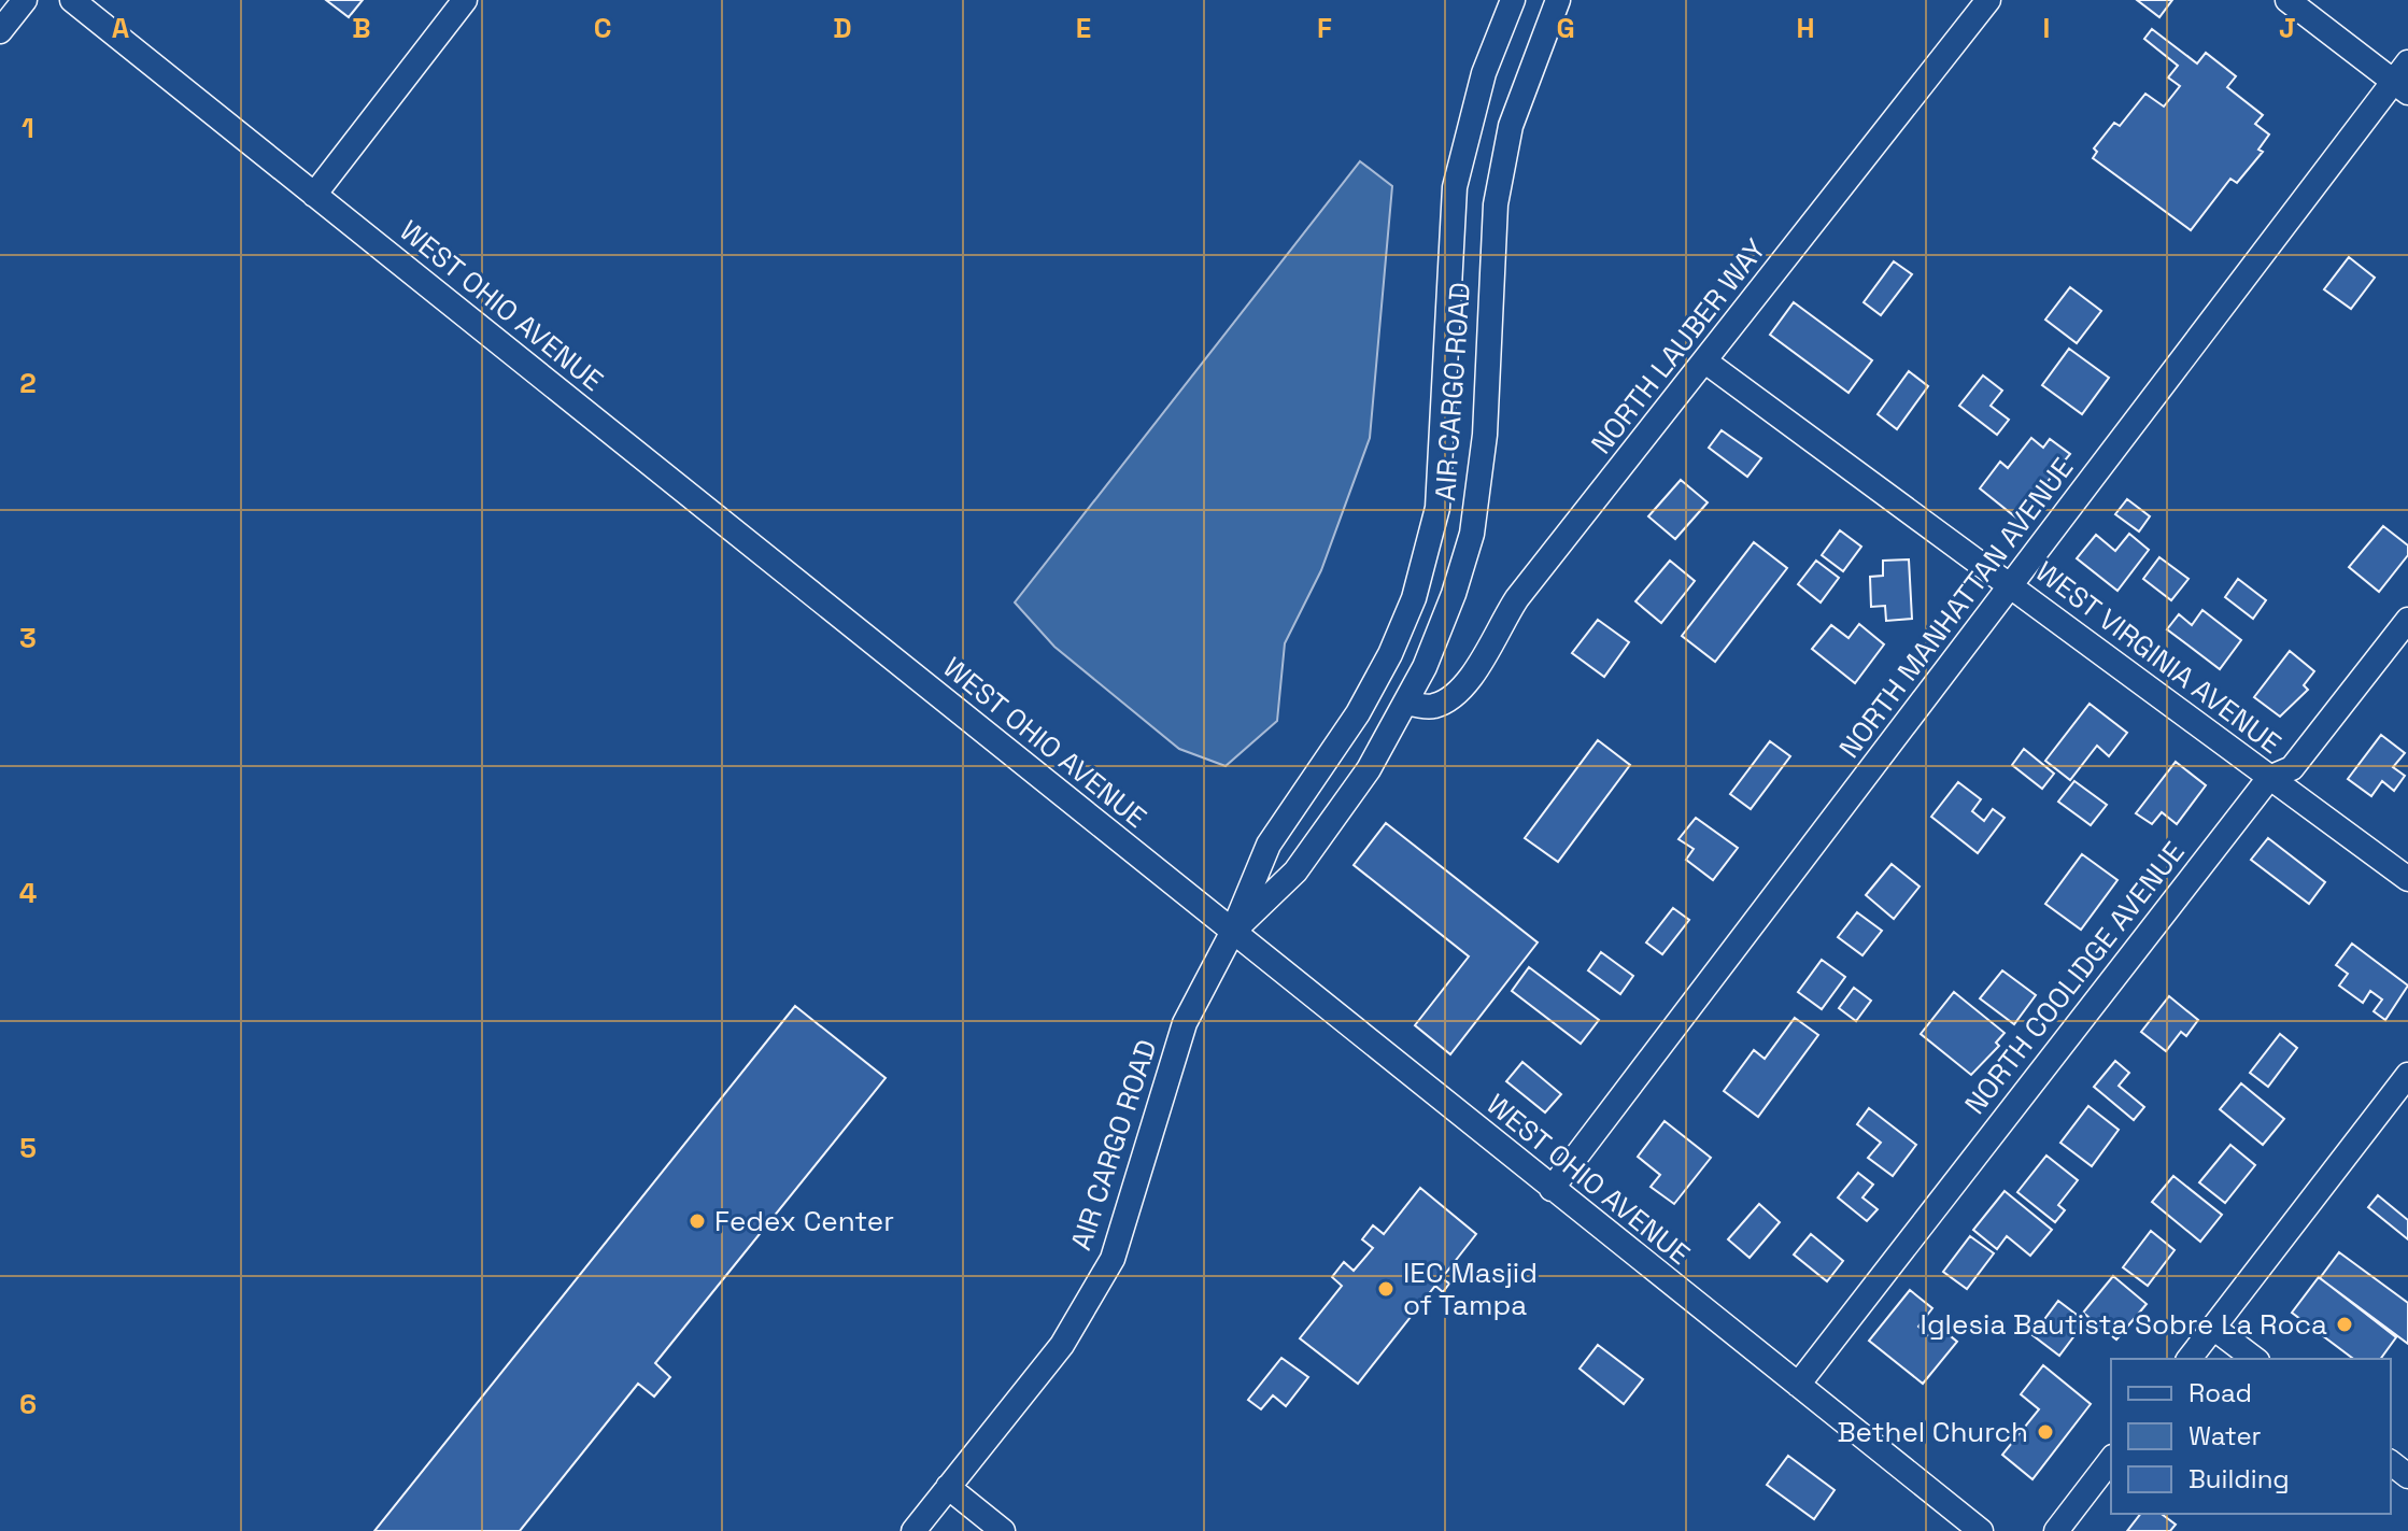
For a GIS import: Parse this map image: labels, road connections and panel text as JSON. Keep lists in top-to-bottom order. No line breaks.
{"streets":{"street":["WEST OHIO AVENUE","NORTH LAUBER WAY","AIR CARGO ROAD","NORTH MANHATTAN AVENUE","WEST VIRGINIA AVENUE","NORTH COOLIDGE AVENUE"]},"crossings":[["WEST OHIO AVENUE","AIR CARGO ROAD"],["WEST OHIO AVENUE","NORTH MANHATTAN AVENUE"],["WEST OHIO AVENUE","NORTH COOLIDGE AVENUE"],["NORTH LAUBER WAY","AIR CARGO ROAD"],["NORTH LAUBER WAY","WEST VIRGINIA AVENUE"],["NORTH MANHATTAN AVENUE","WEST VIRGINIA AVENUE"],["WEST VIRGINIA AVENUE","NORTH COOLIDGE AVENUE"]],"places":["Fedex Center","IEC Masjid of Tampa","Iglesia Bautista Sobre La Roca","Bethel Church"],"legend":["Road","Water","Building"],"grid":{"columns":["A","B","C","D","E","F","G","H","I","J"],"rows":["1","2","3","4","5","6"]}}
